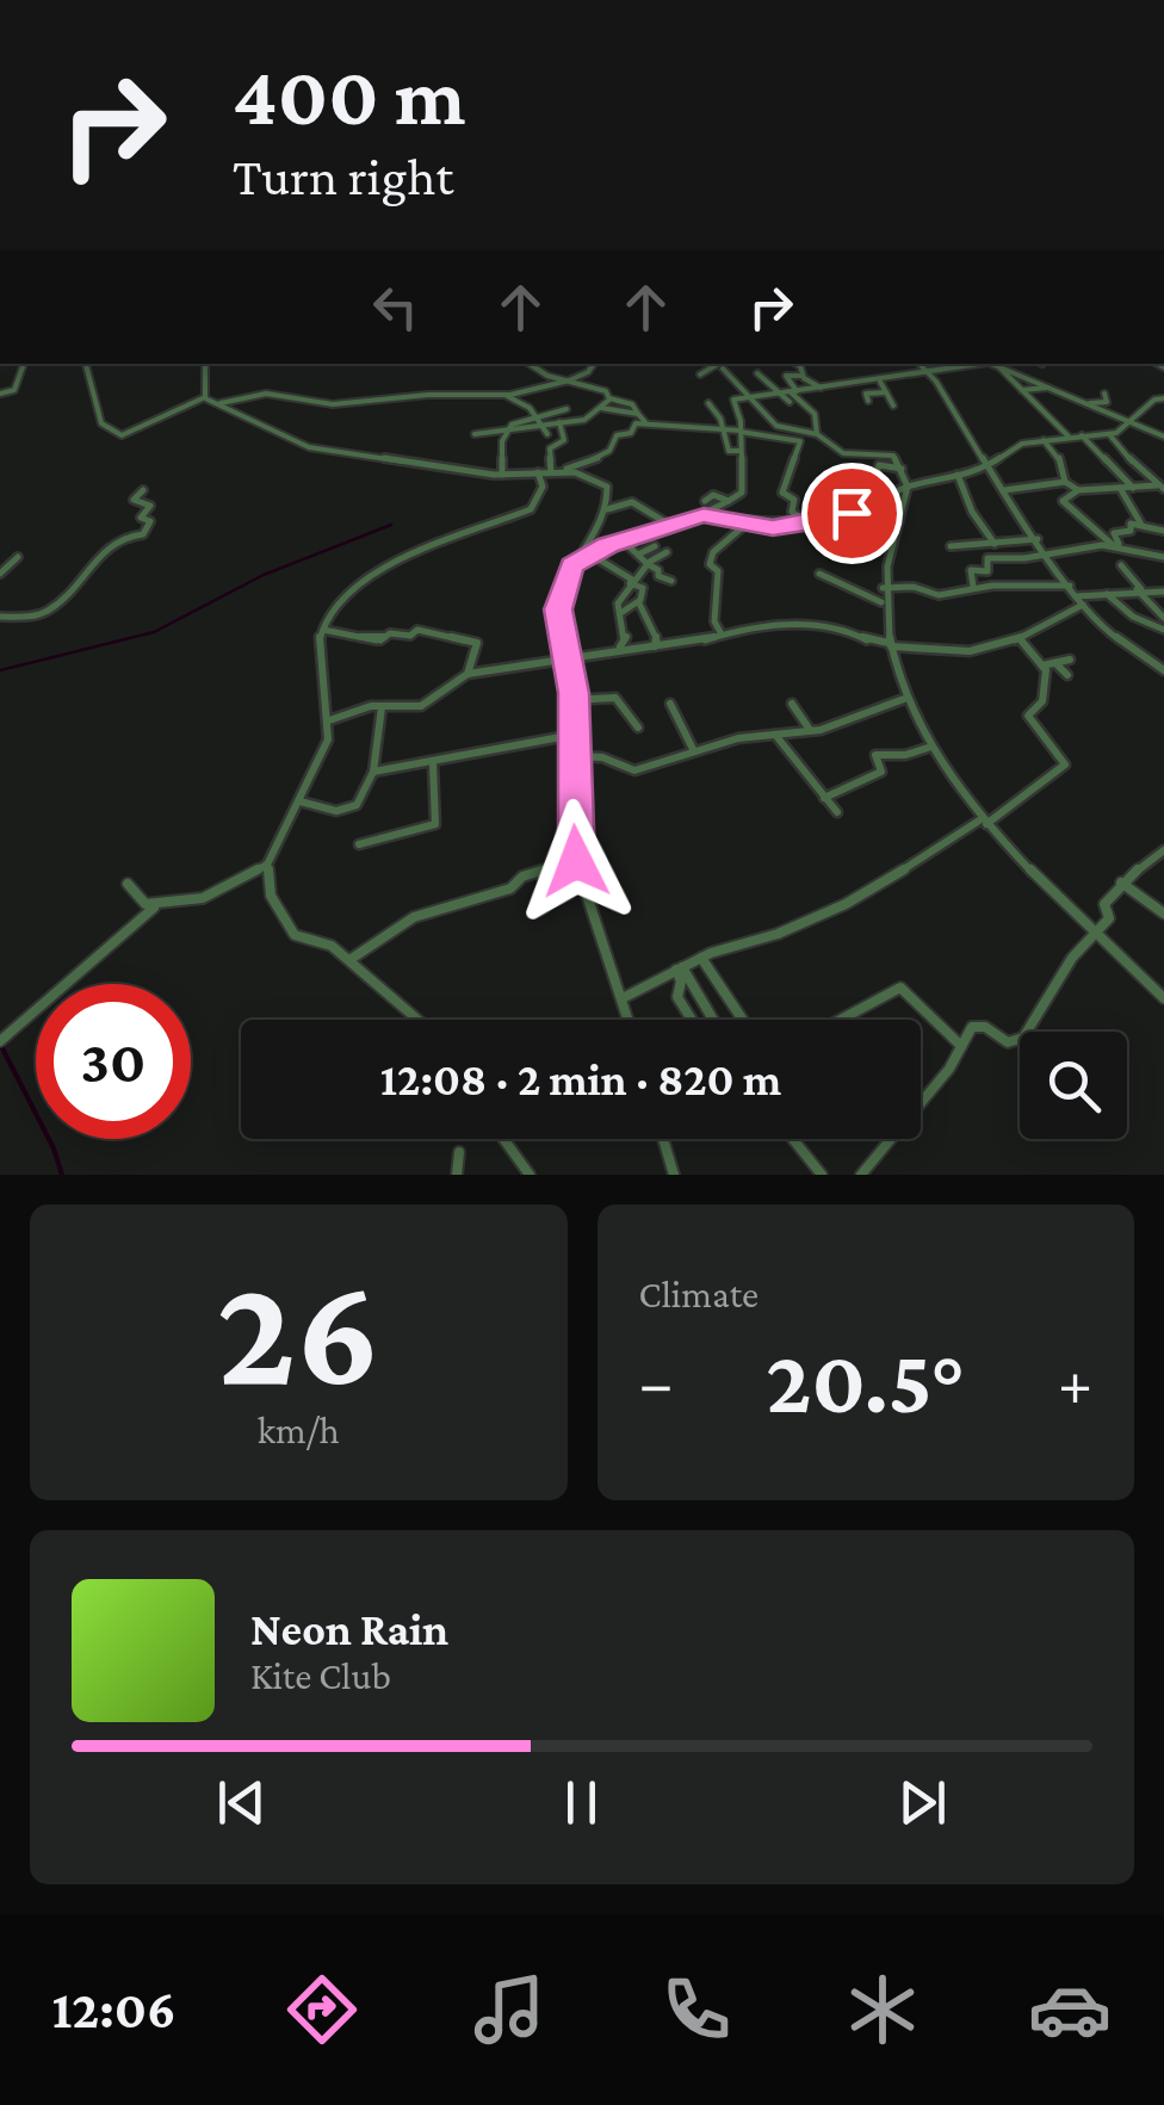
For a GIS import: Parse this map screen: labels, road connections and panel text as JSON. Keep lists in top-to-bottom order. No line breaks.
{"page":{"turn":["400 m","Turn right"],"limit":"30","trip":"12:08 · 2 min · 820 m","tile":[["26","km/h"],"Climate"],"heat":["−","20.5°","+"],"song":["Neon Rain","Kite Club"],"tabs":"12:06"}}
